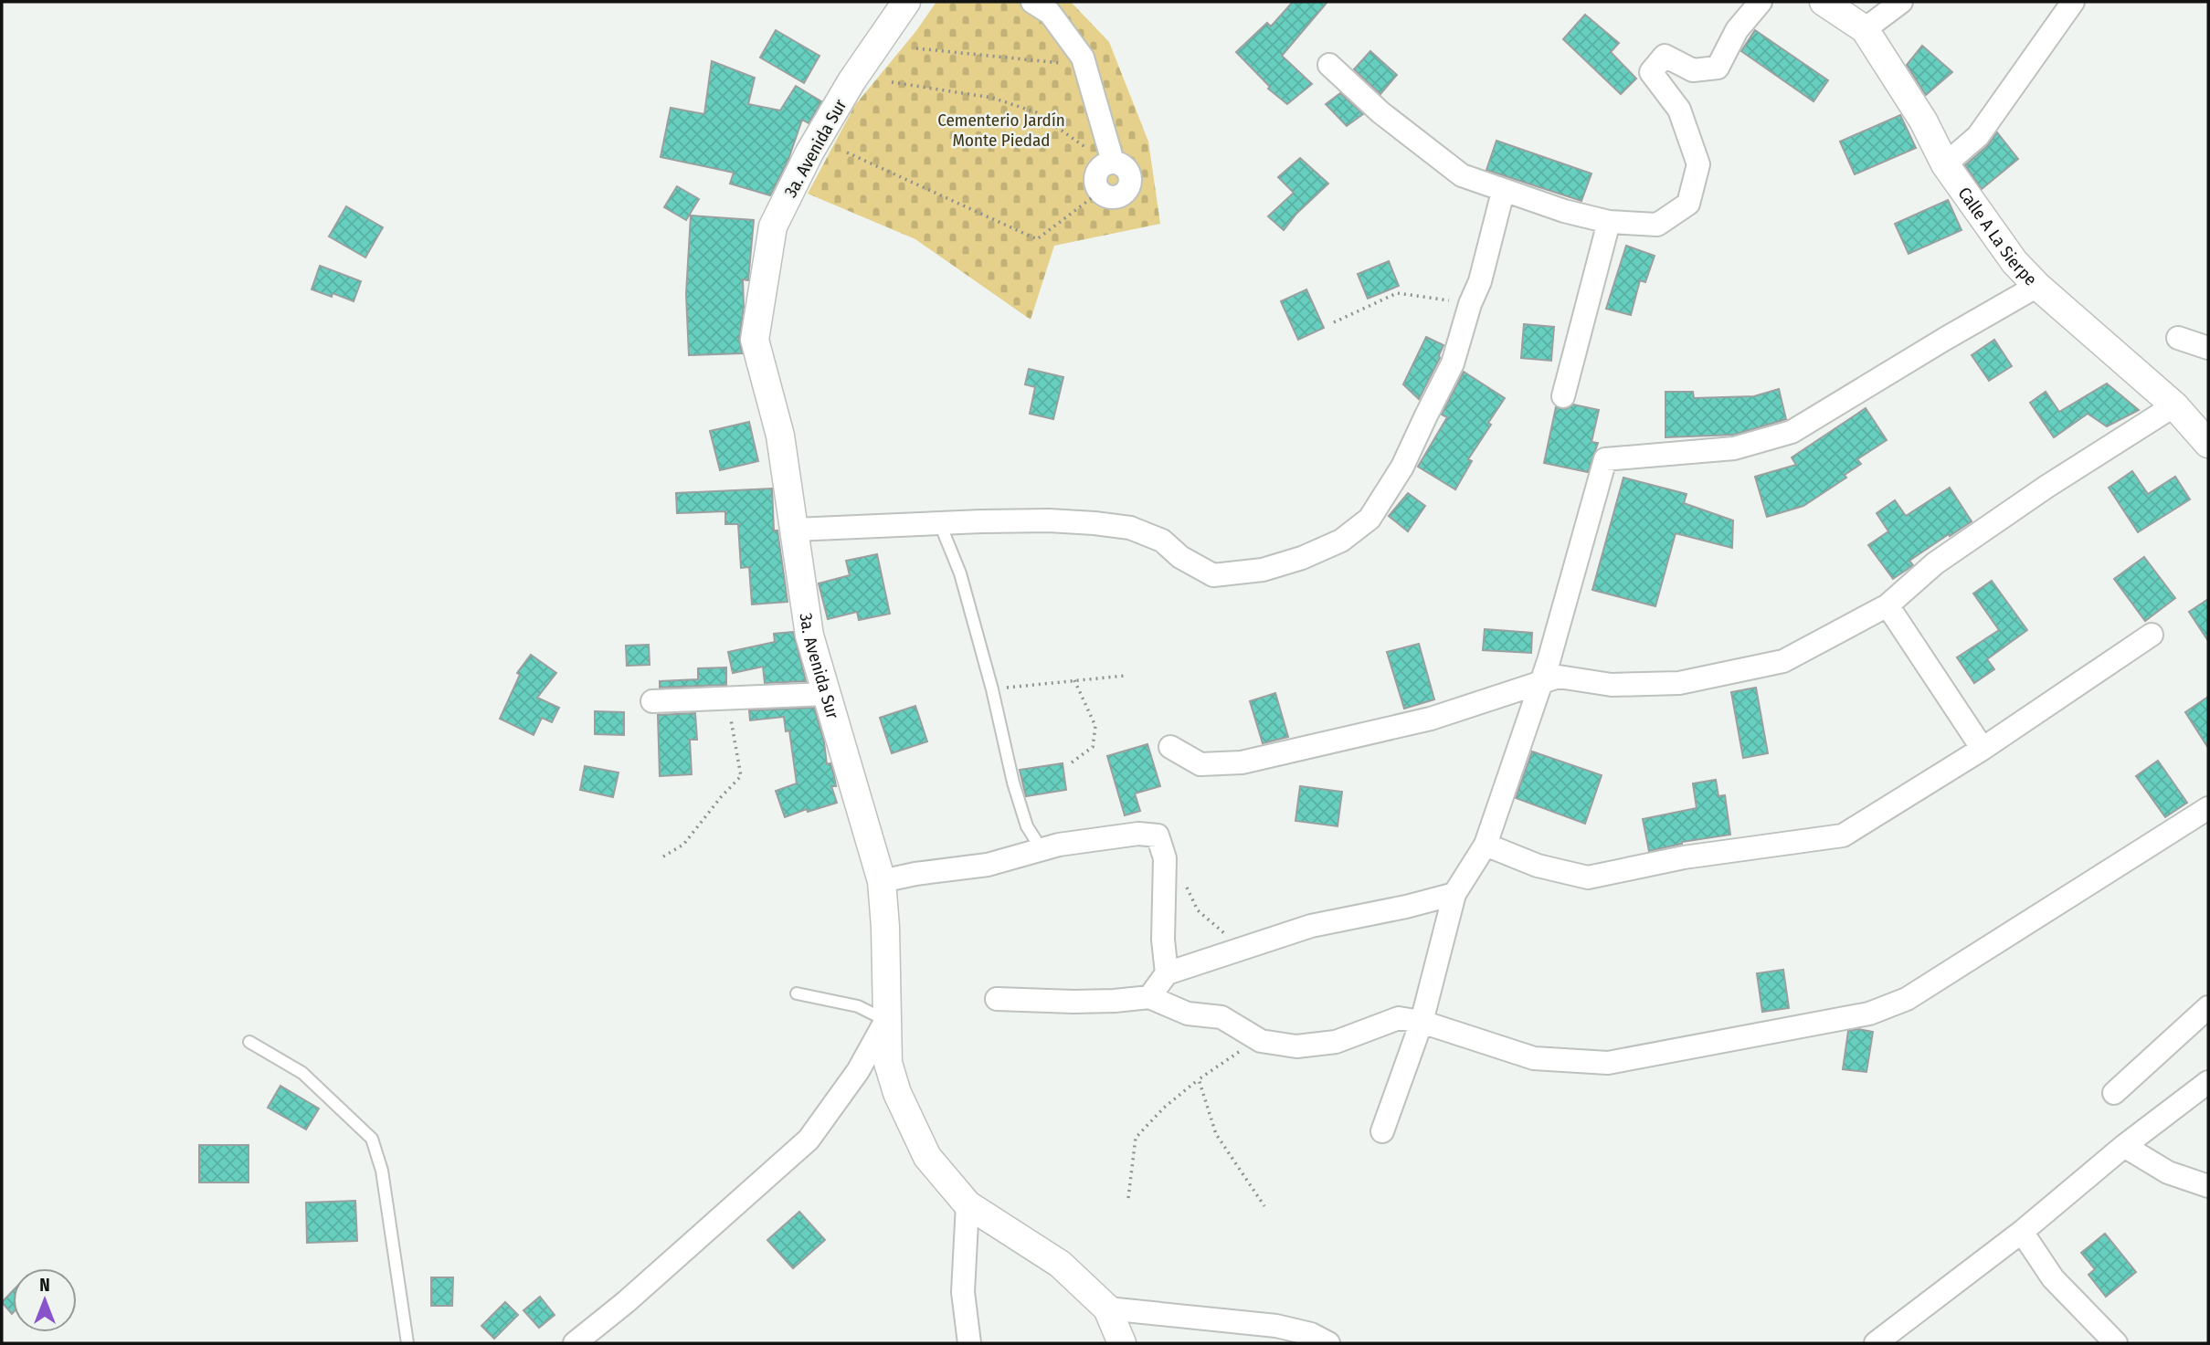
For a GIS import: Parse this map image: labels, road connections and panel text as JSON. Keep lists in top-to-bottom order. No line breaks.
{"streets":{"street":["3a. Avenida Sur","Calle A La Sierpe"]},"parks":["Cementerio Jardín Monte Piedad"],"north":"top"}
